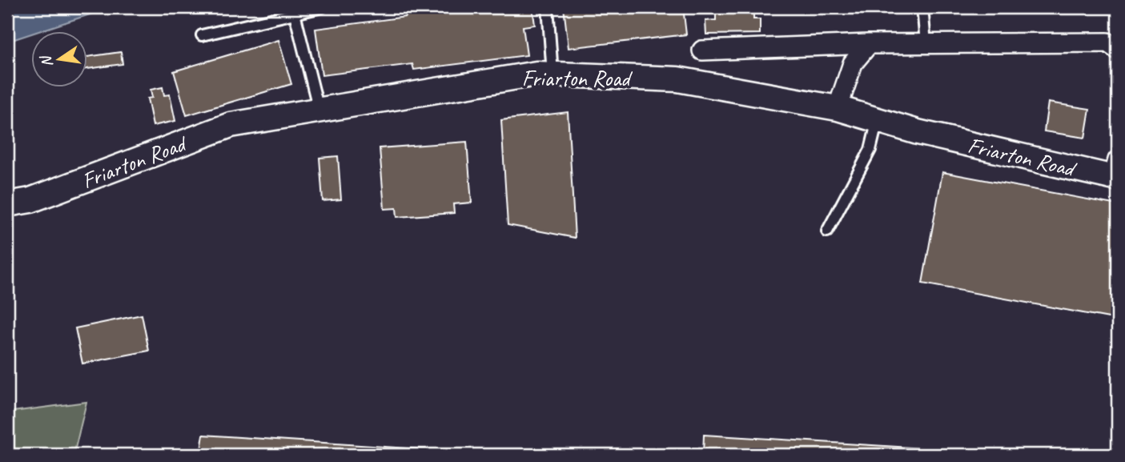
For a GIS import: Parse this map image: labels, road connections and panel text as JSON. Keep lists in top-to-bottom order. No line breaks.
{"streets":{"street":["Friarton Road"]},"north":"left"}
